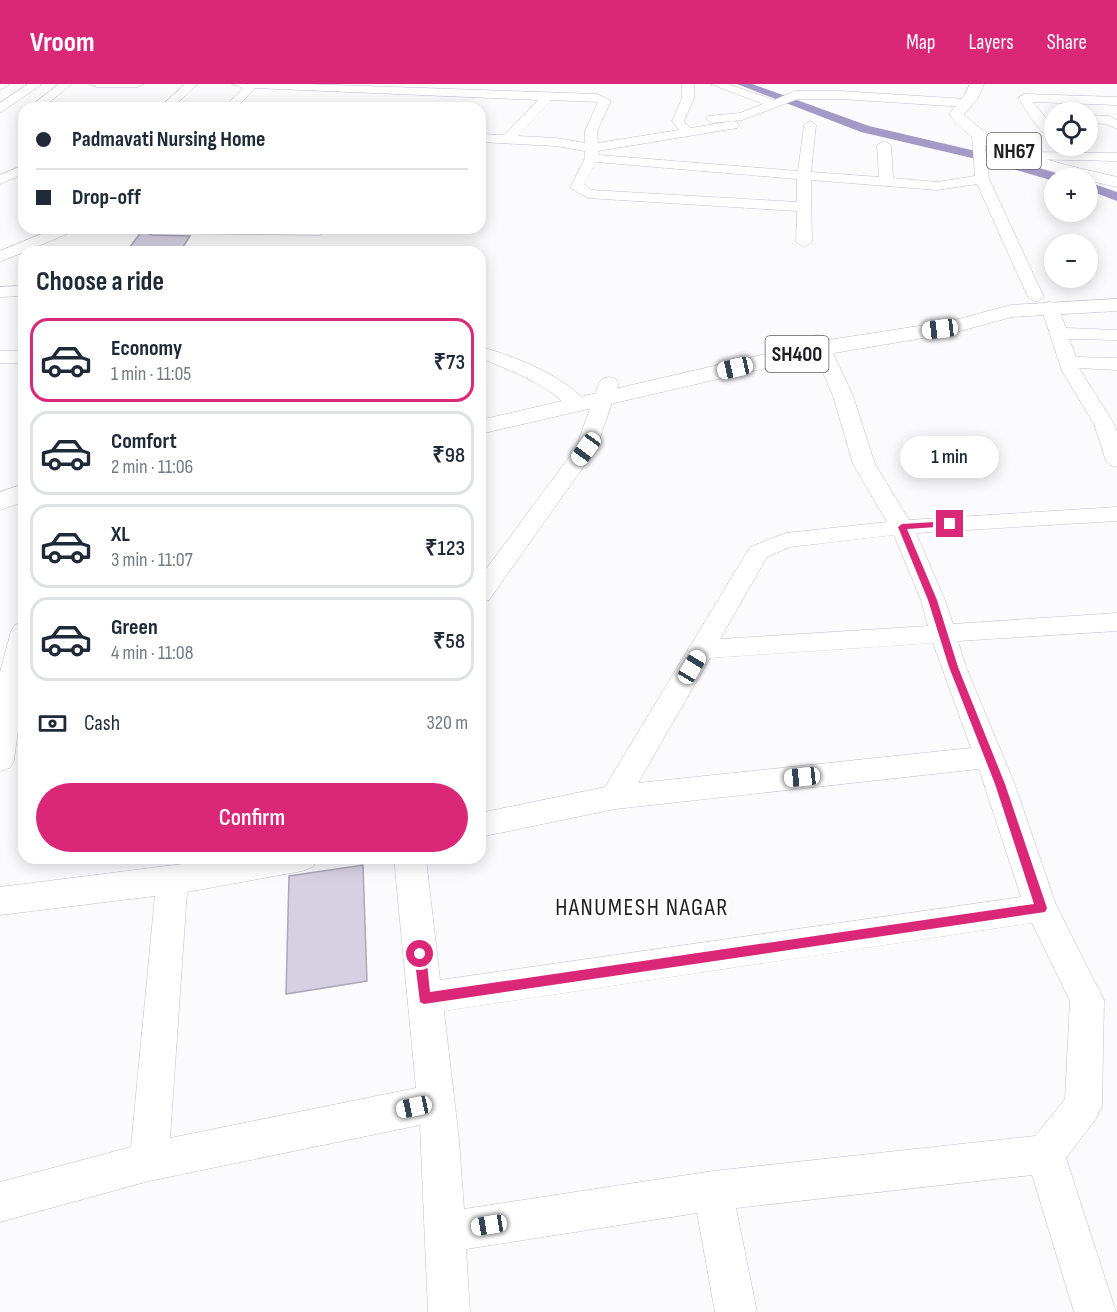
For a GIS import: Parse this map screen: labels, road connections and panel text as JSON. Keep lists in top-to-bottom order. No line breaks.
{"streets":{"main road":["NH67","SH400"]},"districts":["HANUMESH NAGAR"],"page":{"header":"Vroom","nav":["Map","Layers","Share"],"map_buttons":["+","−"],"banner":["Padmavati Nursing Home","Drop-off"],"heading":"Choose a ride","list":[{"name":"Economy","note":"1 min · 11:05","value":"₹73"},{"name":"Comfort","note":"2 min · 11:06","value":"₹98"},{"name":"XL","note":"3 min · 11:07","value":"₹123"},{"name":"Green","note":"4 min · 11:08","value":"₹58"}],"bubble":"1 min","pay":["Cash","320 m"],"buttons":"Confirm"}}
